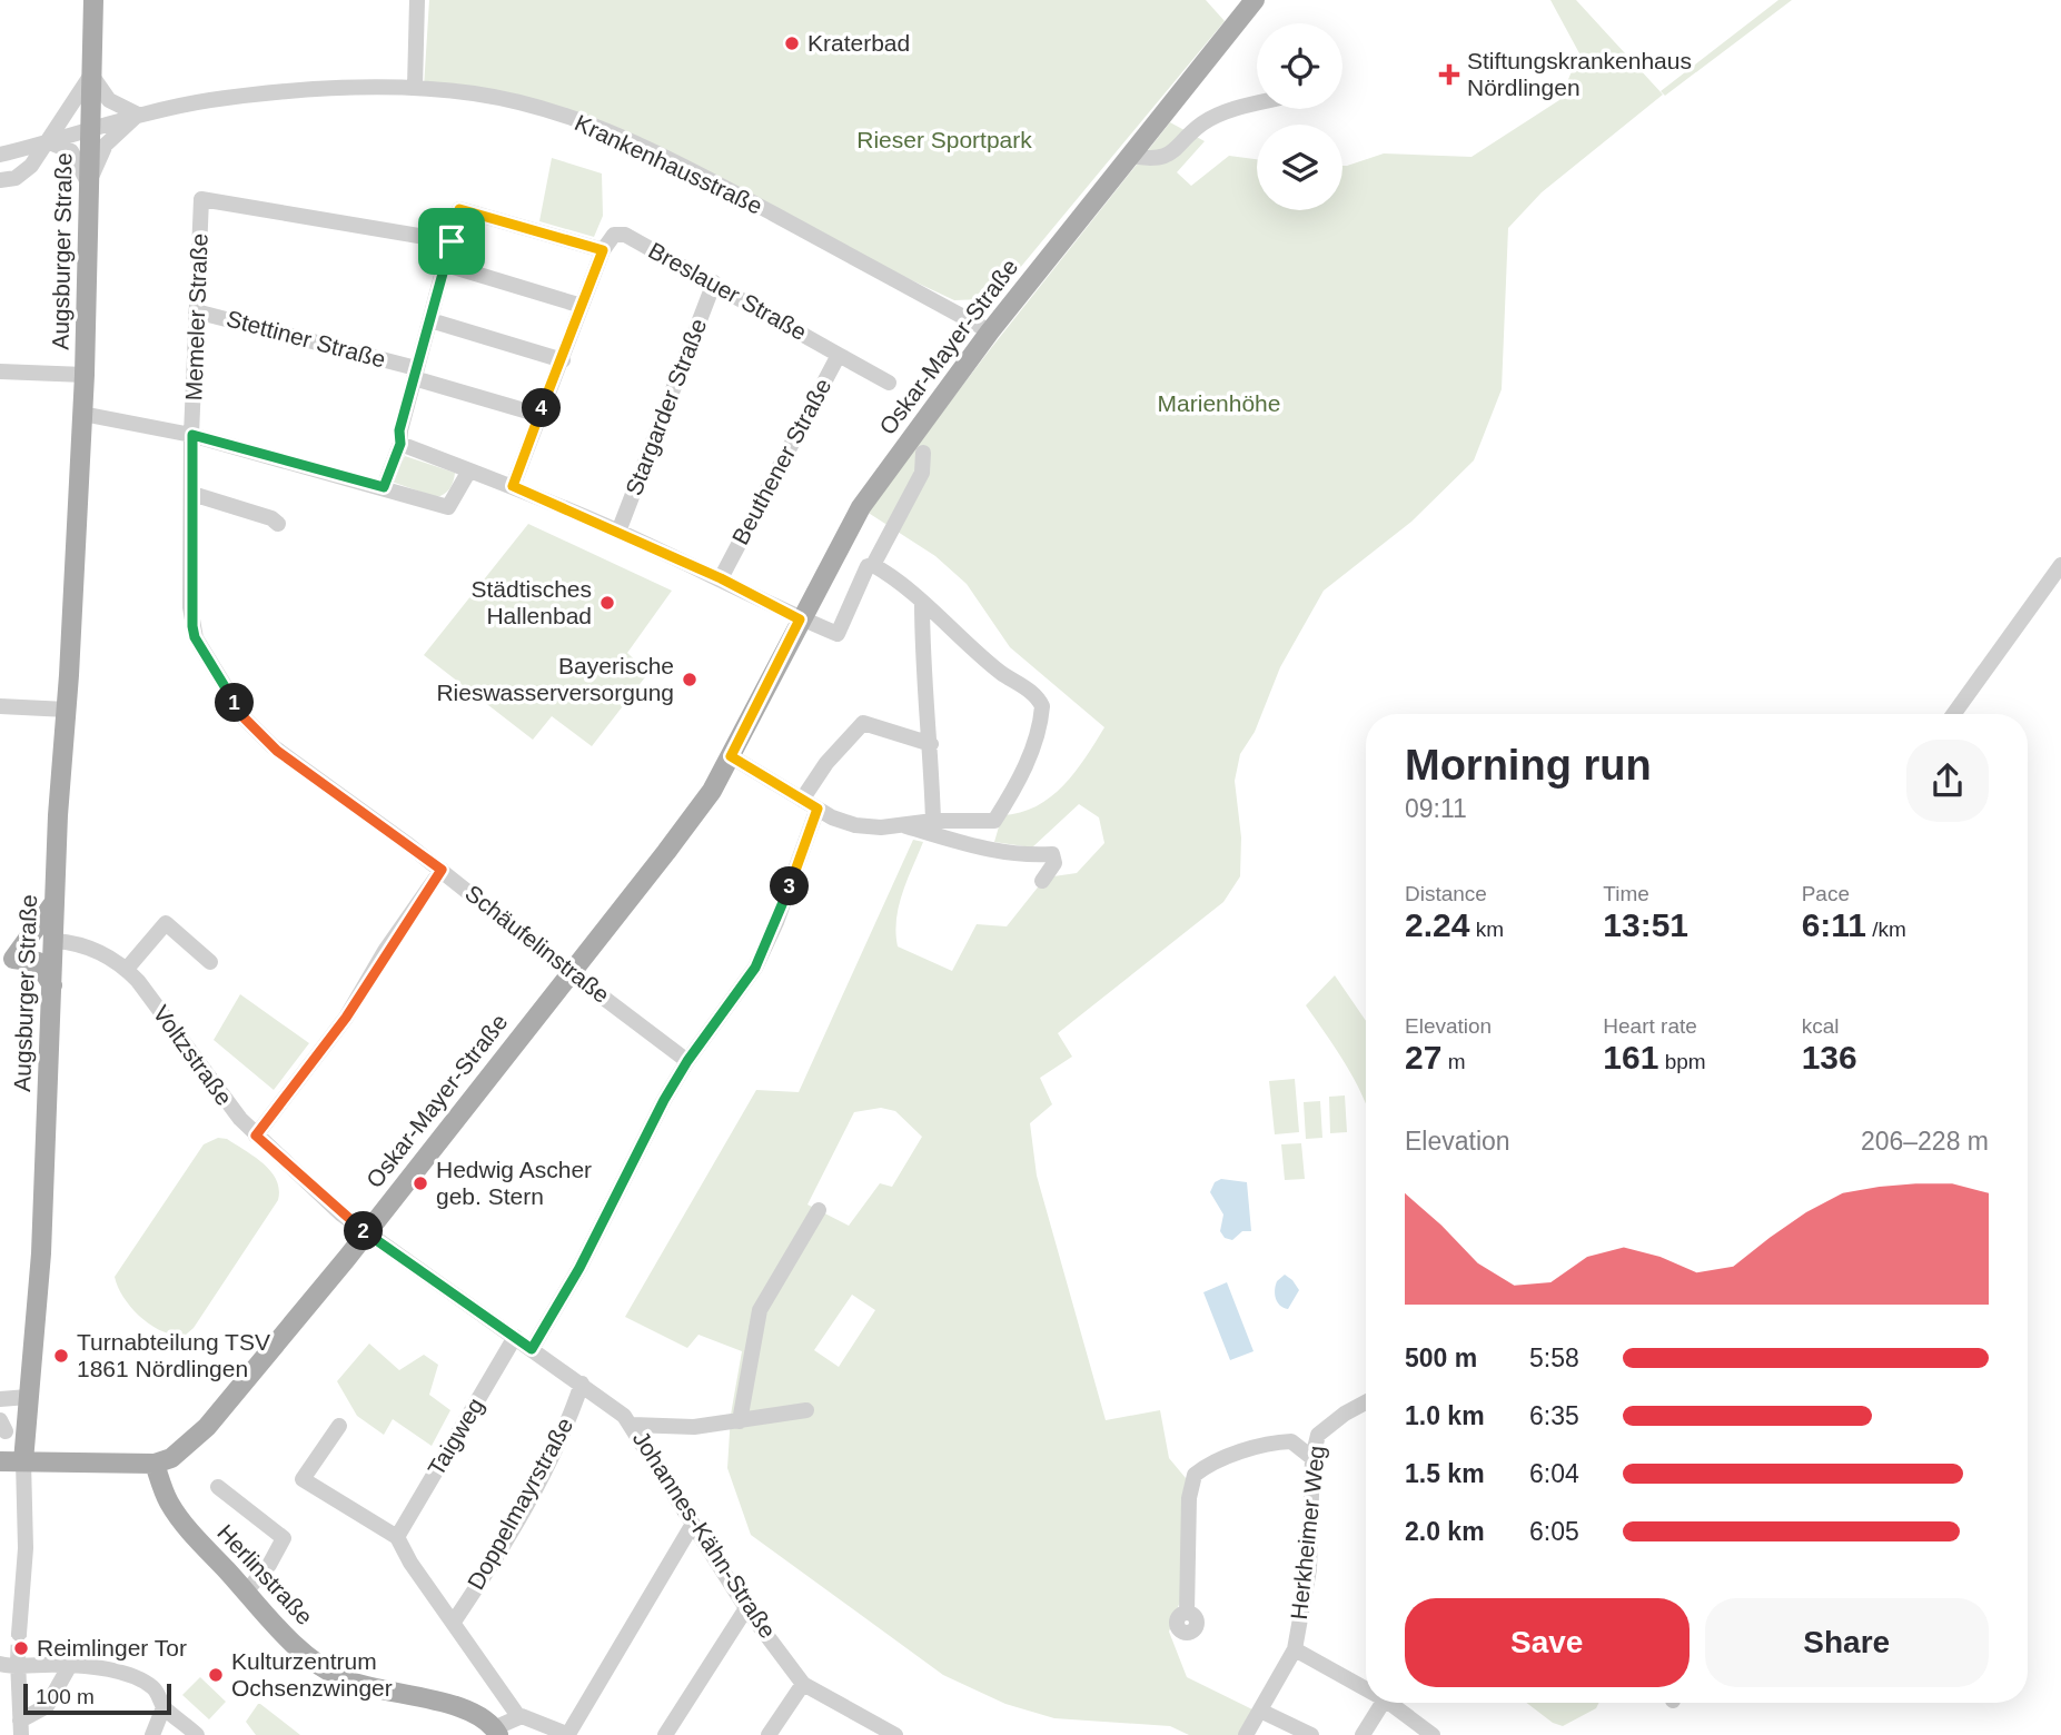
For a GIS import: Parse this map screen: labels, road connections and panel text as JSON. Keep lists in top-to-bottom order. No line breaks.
{"streets":{"main road":["Augsburger Straße","Oskar-Mayer-Straße","Herlinstraße"],"street":["Krankenhausstraße","Breslauer Straße","Memeler Straße","Stettiner Straße","Stargarder Straße","Beuthener Straße","Schäufelinstraße","Voltzstraße","Taigweg","Doppelmayrstraße","Herkheimer Weg","Johannes-Kähn-Straße"]},"crossings":[["Krankenhausstraße","Augsburger Straße"],["Krankenhausstraße","Oskar-Mayer-Straße"],["Augsburger Straße","Voltzstraße"],["Breslauer Straße","Stargarder Straße"],["Breslauer Straße","Beuthener Straße"],["Memeler Straße","Stettiner Straße"],["Memeler Straße","Schäufelinstraße"],["Oskar-Mayer-Straße","Schäufelinstraße"],["Oskar-Mayer-Straße","Voltzstraße"],["Oskar-Mayer-Straße","Herlinstraße"],["Voltzstraße","Taigweg"],["Voltzstraße","Doppelmayrstraße"],["Voltzstraße","Johannes-Kähn-Straße"]],"parks":["Rieser Sportpark","Marienhöhe"],"places":{"other":["Kraterbad","Städtisches Hallenbad","Bayerische Rieswasserversorgung","Hedwig Ascher geb. Stern","Turnabteilung TSV 1861 Nördlingen","Reimlinger Tor","Kulturzentrum Ochsenzwinger"],"health":["Stiftungskrankenhaus Nördlingen"]},"scale_bar":"100 m","page":{"pins":["4","1","3","2"],"heading":["Morning run","09:11"],"stats":[["Distance","2.24 km"],["Time","13:51"],["Pace","6:11 /km"],["Elevation","27 m"],["Heart rate","161 bpm"],["kcal","136"]],"chart":["Elevation","206–228 m"],"list":[{"name":"500 m","note":"5:58"},{"name":"1.0 km","note":"6:35"},{"name":"1.5 km","note":"6:04"},{"name":"2.0 km","note":"6:05"}],"buttons":["Save","Share"],"scale":"100 m"}}
